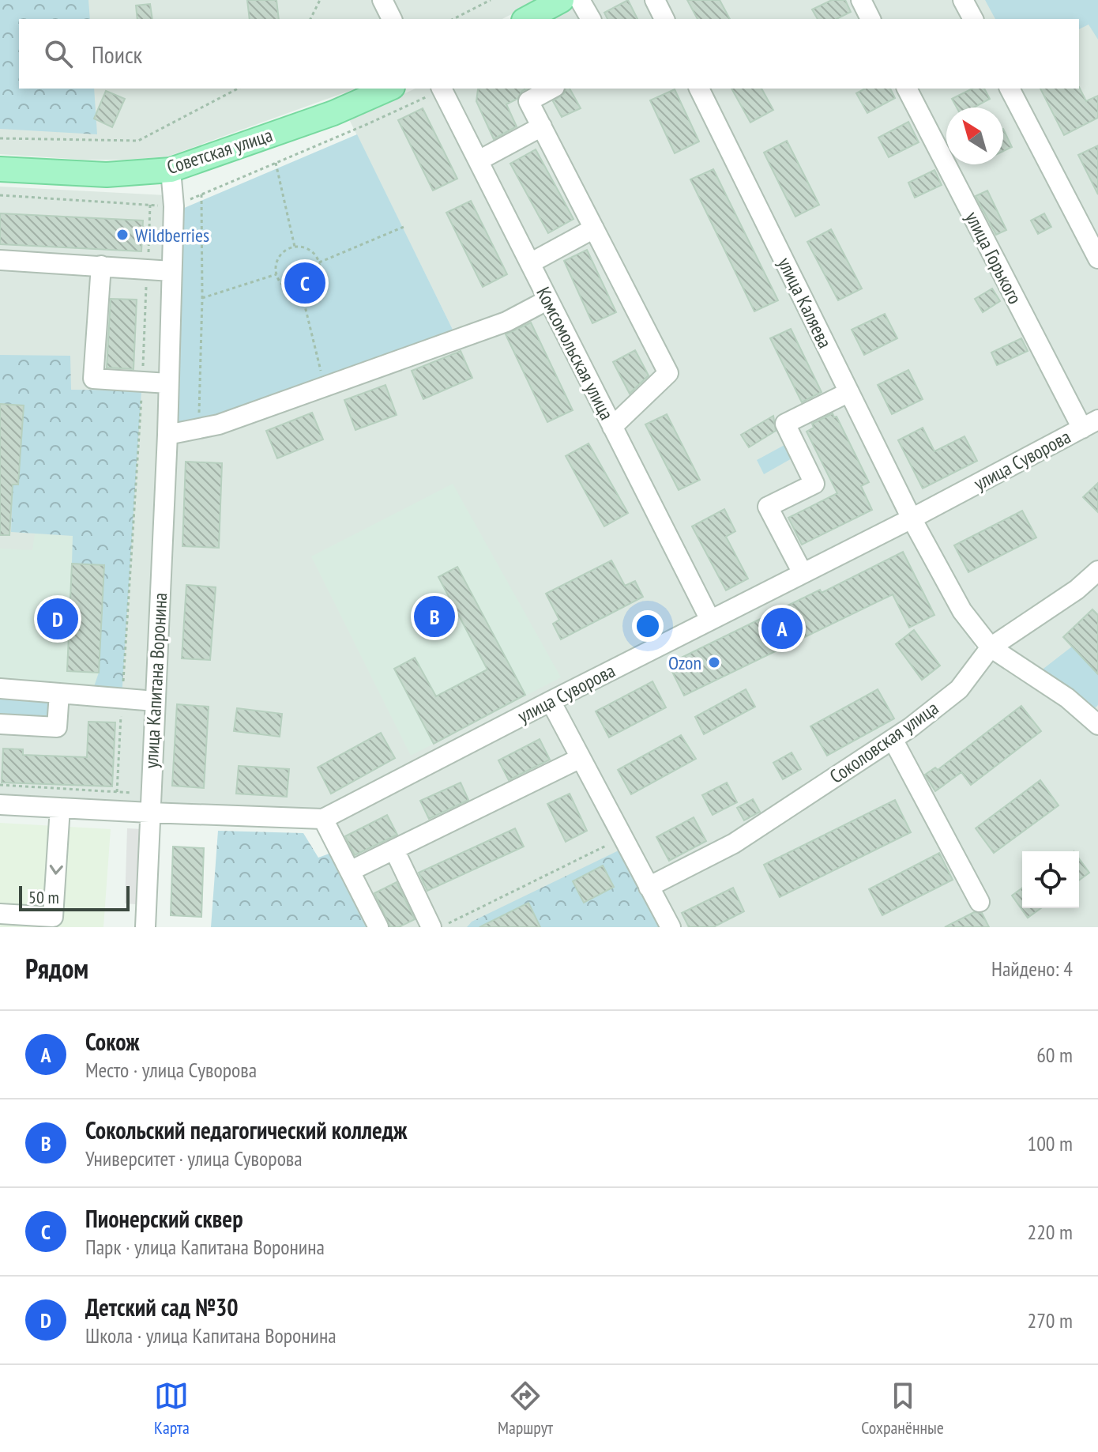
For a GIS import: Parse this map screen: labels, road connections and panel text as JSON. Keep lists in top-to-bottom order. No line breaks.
{"streets":{"main road":["Советская улица"],"street":["улица Горького","улица Каляева","Комсомольская улица","улица Суворова","улица Капитана Воронина","Соколовская улица"]},"crossings":[["Советская улица","улица Капитана Воронина"],["улица Горького","улица Суворова"],["улица Каляева","улица Суворова"],["улица Каляева","Соколовская улица"],["Комсомольская улица","улица Суворова"],["улица Суворова","улица Капитана Воронина"]],"places":["Wildberries","Ozon"],"scale_bar":"50 m","north":"top left","page":{"search":"Поиск","pins":["C","B","D","A"],"scale":"50 m","heading":["Рядом","Найдено: 4"],"list":[{"mark":"A","name":"Сокож","note":"Место · улица Суворова","value":"60 m"},{"mark":"B","name":"Сокольский педагогический колледж","note":"Университет · улица Суворова","value":"100 m"},{"mark":"C","name":"Пионерский сквер","note":"Парк · улица Капитана Воронина","value":"220 m"},{"mark":"D","name":"Детский сад №30","note":"Школа · улица Капитана Воронина","value":"270 m"}],"nav":["Карта","Маршрут","Сохранённые"]}}
